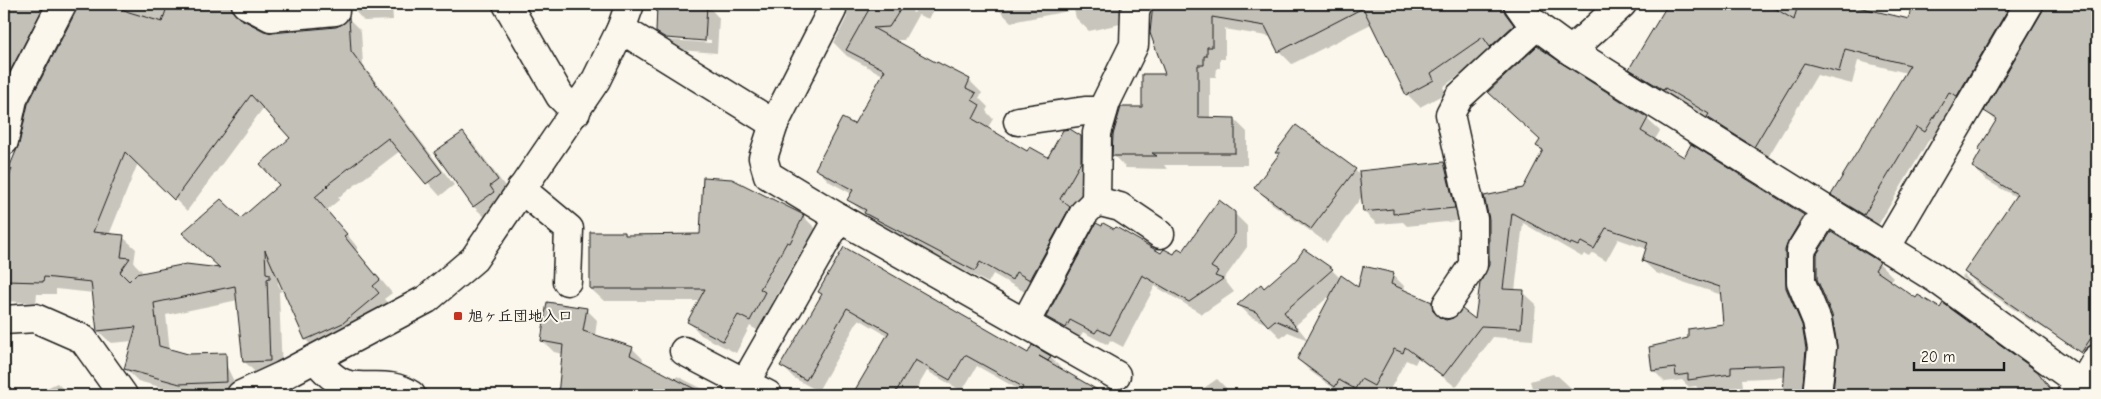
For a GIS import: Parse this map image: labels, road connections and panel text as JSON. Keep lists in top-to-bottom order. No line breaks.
{"places":{"transit":["旭ヶ丘団地入口"]},"scale_bar":"20 m"}
